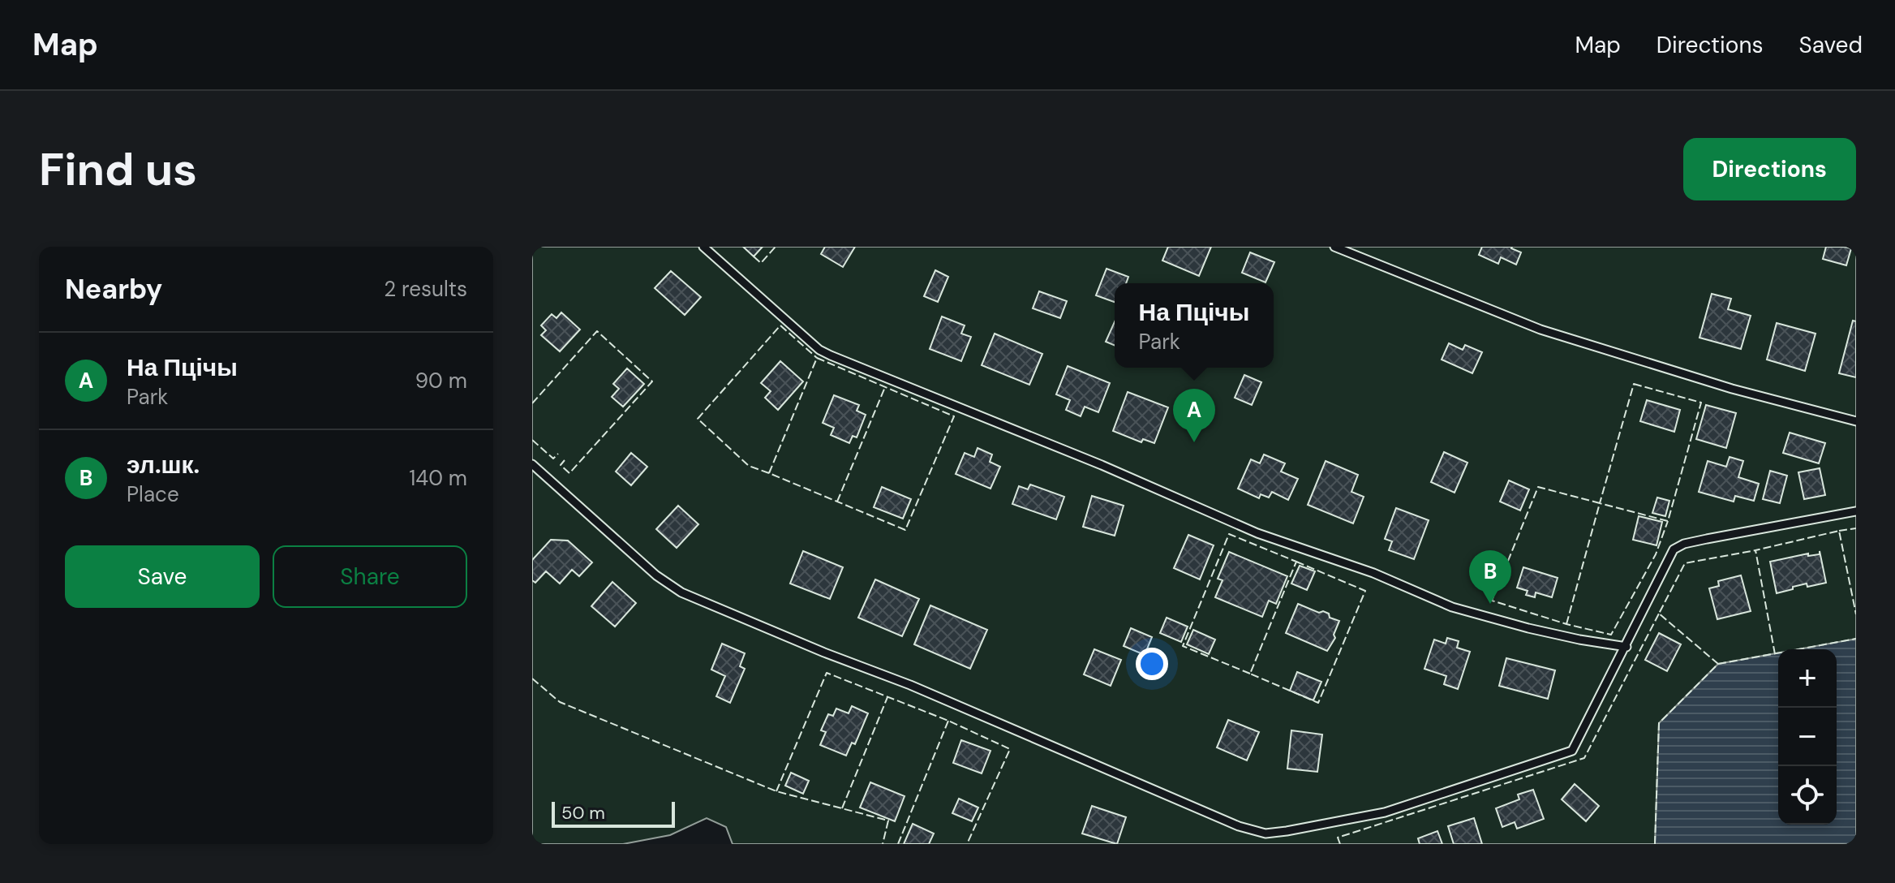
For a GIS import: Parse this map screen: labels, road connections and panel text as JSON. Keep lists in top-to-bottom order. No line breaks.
{"scale_bar":"50 m","page":{"header":"Map","nav":["Map","Directions","Saved"],"buttons":["Directions",["Save","Share"]],"title":"Find us","heading":["Nearby","2 results"],"popup":["На Пцічы","Park"],"list":[{"mark":"A","name":"На Пцічы","note":"Park","value":"90 m"},{"mark":"B","name":"эл.шк.","note":"Place","value":"140 m"}],"pins":["A","B"],"map_buttons":["+","−"],"scale":"50 m"}}
